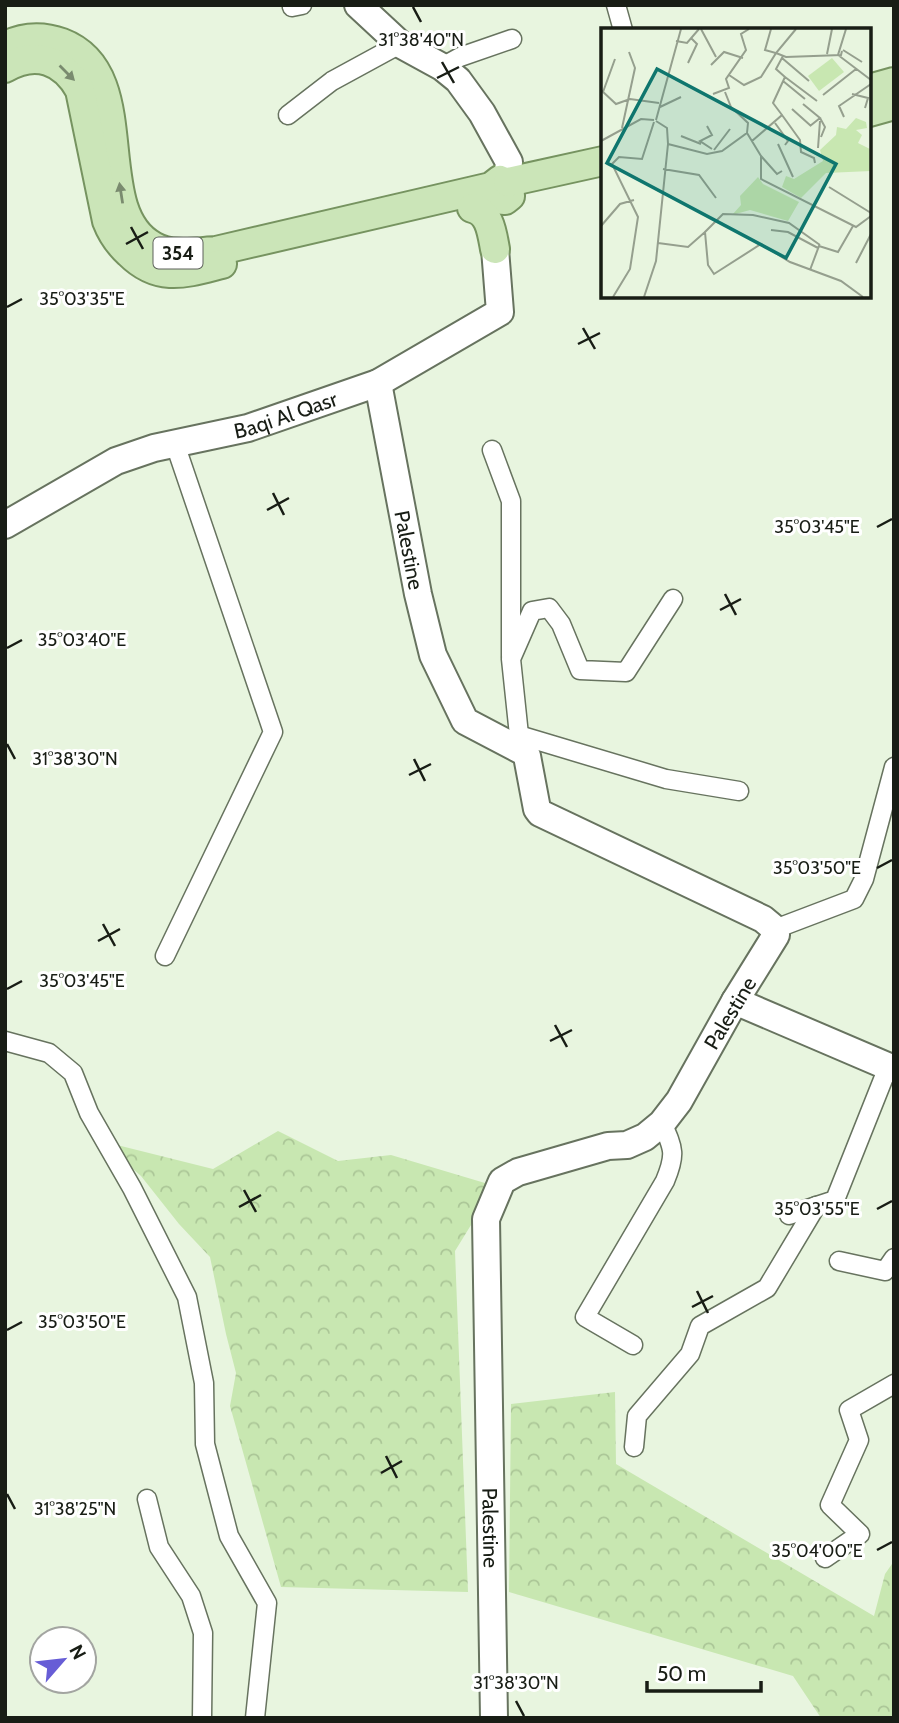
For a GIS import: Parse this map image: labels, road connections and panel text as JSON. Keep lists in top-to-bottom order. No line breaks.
{"streets":{"main road":["354","Baqi Al Qasr","Palestine"]},"crossings":[["Baqi Al Qasr","Palestine"]],"scale_bar":"50 m","north":"top right","coordinates":["31°38'40\"N","35°03'35\"E","35°03'45\"E","35°03'40\"E","31°38'30\"N","35°03'50\"E","35°03'55\"E","31°38'25\"N","35°04'00\"E"]}
